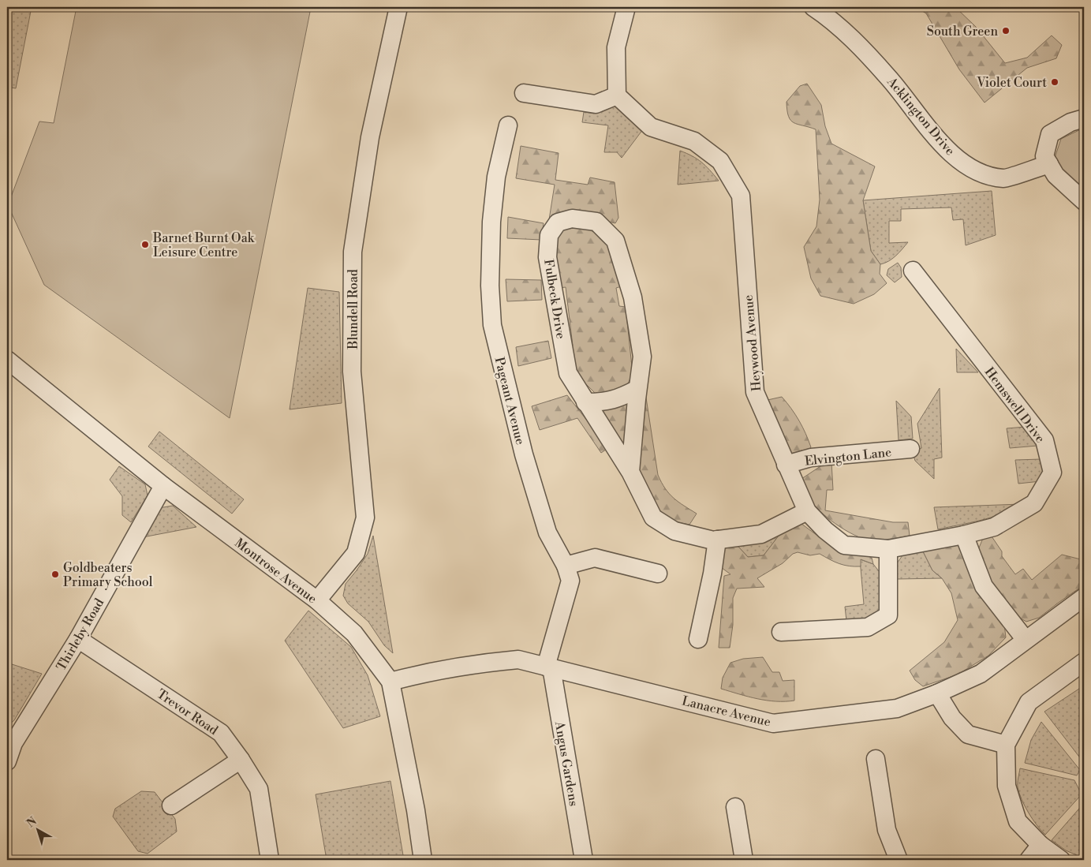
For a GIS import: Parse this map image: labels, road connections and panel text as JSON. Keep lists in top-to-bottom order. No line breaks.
{"streets":{"street":["Acklington Drive","Fulbeck Drive","Blundell Road","Heywood Avenue","Pageant Avenue","Hemswell Drive","Elvington Lane","Montrose Avenue","Thirleby Road","Lanacre Avenue","Trevor Road","Angus Gardens"]},"crossings":[["Fulbeck Drive","Heywood Avenue"],["Blundell Road","Montrose Avenue"],["Heywood Avenue","Hemswell Drive"],["Heywood Avenue","Elvington Lane"],["Pageant Avenue","Lanacre Avenue"],["Pageant Avenue","Angus Gardens"],["Montrose Avenue","Thirleby Road"],["Montrose Avenue","Lanacre Avenue"],["Thirleby Road","Trevor Road"],["Lanacre Avenue","Angus Gardens"]],"places":["South Green","Violet Court","Barnet Burnt Oak Leisure Centre","Goldbeaters Primary School"],"north":"top left"}
